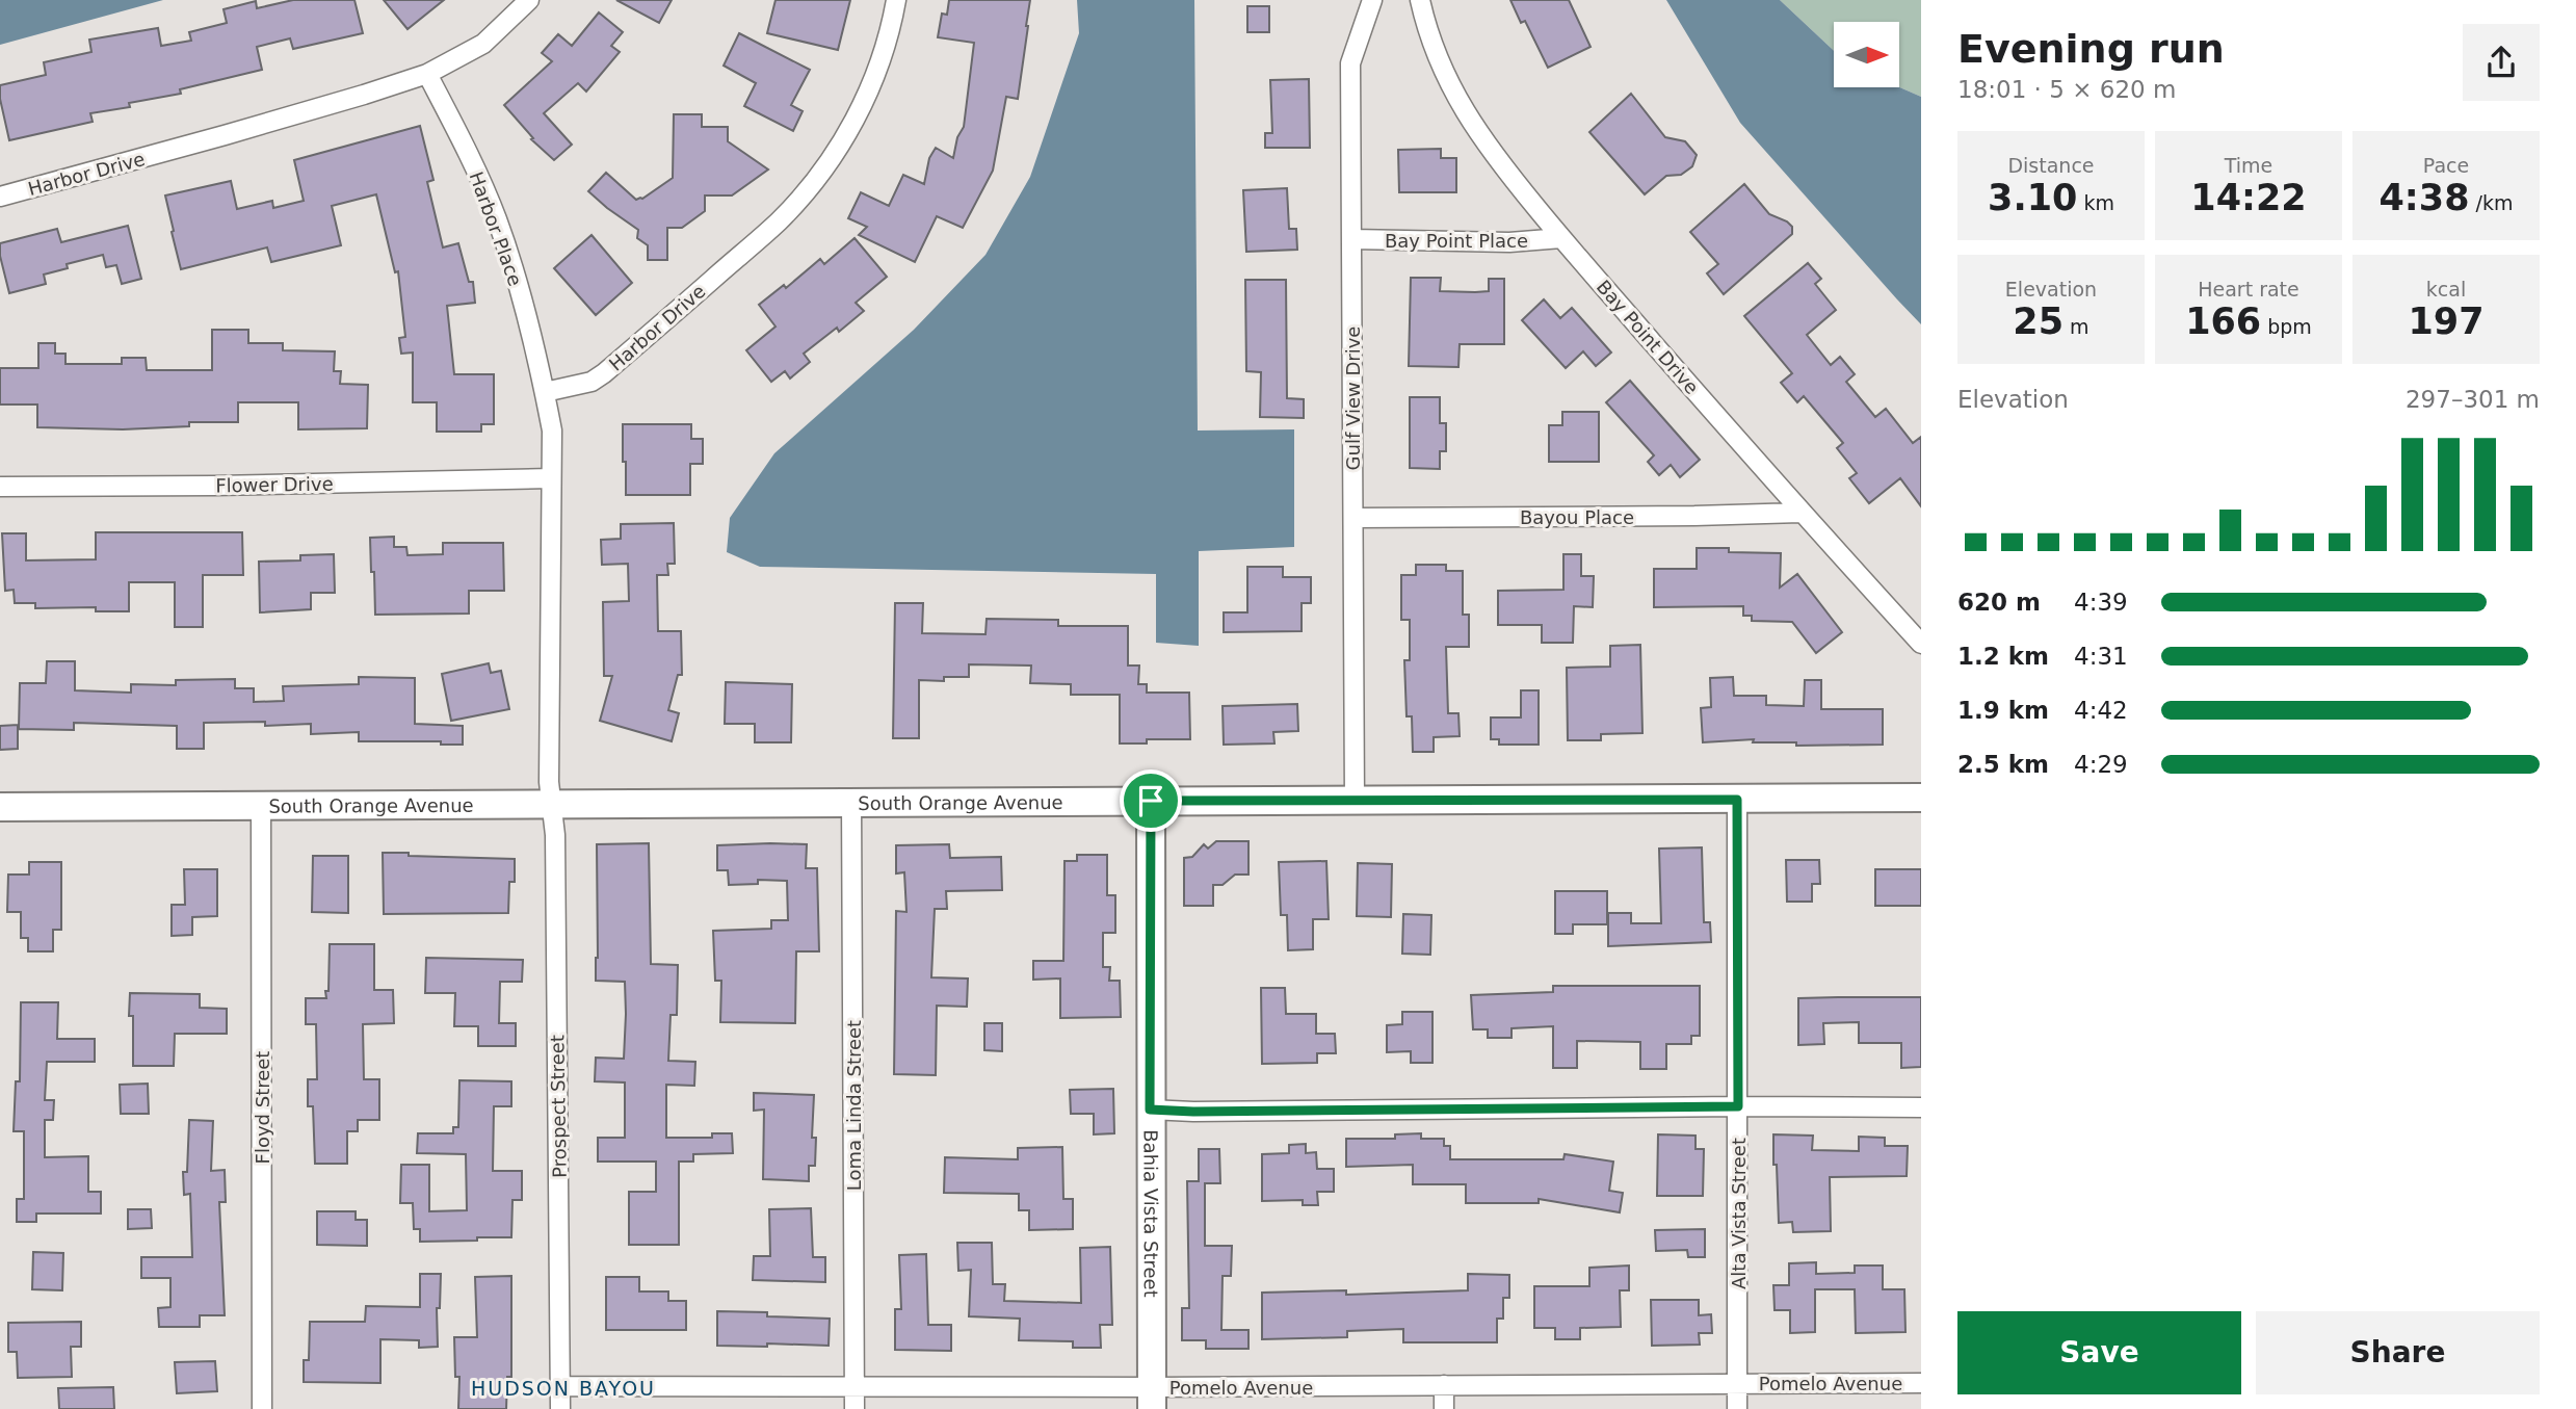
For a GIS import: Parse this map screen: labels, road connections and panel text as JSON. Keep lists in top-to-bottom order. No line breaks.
{"streets":{"street":["Harbor Drive","Harbor Place","Bay Point Place","Bay Point Drive","Gulf View Drive","Flower Drive","Bayou Place","South Orange Avenue","Loma Linda Street","Prospect Street","Floyd Street","Bahia Vista Street","Alta Vista Street","Pomelo Avenue"]},"crossings":[["Harbor Drive","Harbor Place"],["Bay Point Place","Bay Point Drive"],["Bay Point Place","Gulf View Drive"],["Bay Point Drive","Bayou Place"],["Gulf View Drive","Bayou Place"],["Gulf View Drive","South Orange Avenue"],["South Orange Avenue","Loma Linda Street"],["South Orange Avenue","Prospect Street"],["South Orange Avenue","Floyd Street"],["South Orange Avenue","Bahia Vista Street"],["South Orange Avenue","Alta Vista Street"],["Loma Linda Street","Pomelo Avenue"],["Prospect Street","Pomelo Avenue"],["Bahia Vista Street","Pomelo Avenue"],["Alta Vista Street","Pomelo Avenue"]],"districts":["HUDSON BAYOU"],"north":"right","page":{"heading":["Evening run","18:01 · 5 × 620 m"],"stats":[["Distance","3.10 km"],["Time","14:22"],["Pace","4:38 /km"],["Elevation","25 m"],["Heart rate","166 bpm"],["kcal","197"]],"chart":["Elevation","297–301 m"],"list":[{"name":"620 m","note":"4:39"},{"name":"1.2 km","note":"4:31"},{"name":"1.9 km","note":"4:42"},{"name":"2.5 km","note":"4:29"}],"buttons":["Save","Share"]}}
